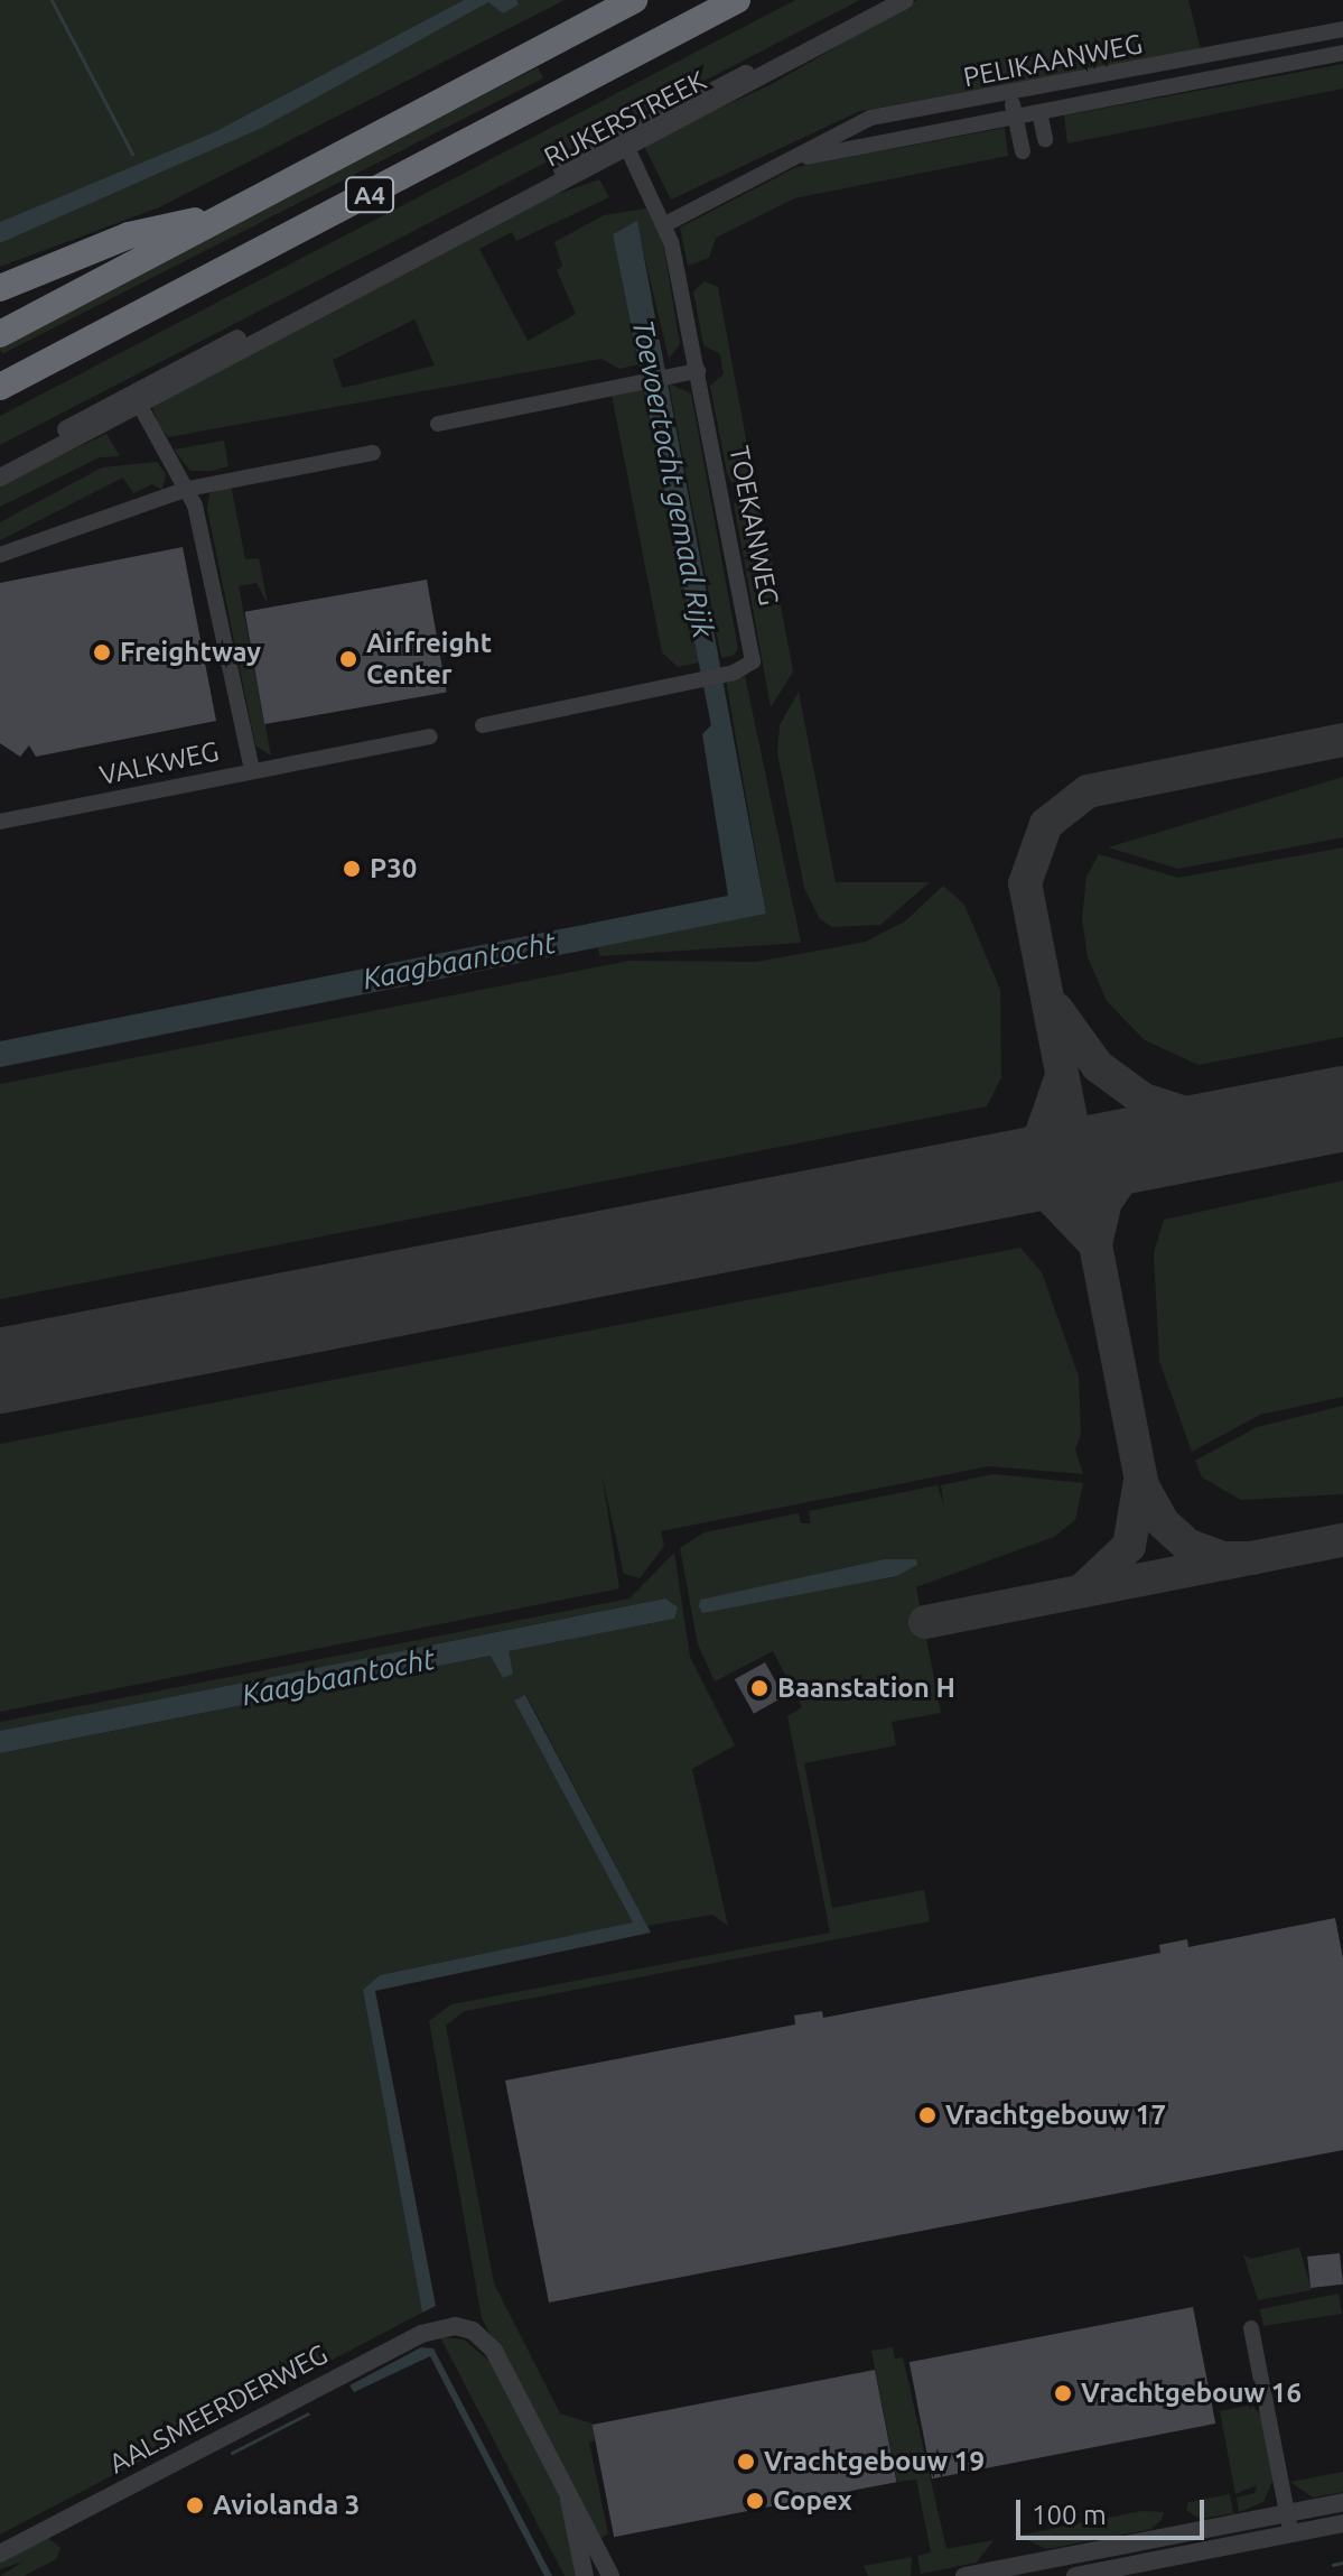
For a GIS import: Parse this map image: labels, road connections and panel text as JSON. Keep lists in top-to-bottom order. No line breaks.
{"streets":{"highway":["A4"],"street":["PELIKAANWEG","RIJKERSTREEK","TOEKANWEG","VALKWEG","AALSMEERDERWEG"]},"crossings":[["PELIKAANWEG","TOEKANWEG"],["RIJKERSTREEK","TOEKANWEG"],["RIJKERSTREEK","VALKWEG"]],"water":["Toevoertocht gemaal Rijk","Kaagbaantocht"],"places":["Freightway","Airfreight Center","P30","Baanstation H","Vrachtgebouw 17","Vrachtgebouw 16","Vrachtgebouw 19","Copex","Aviolanda 3"],"scale_bar":"100 m"}
